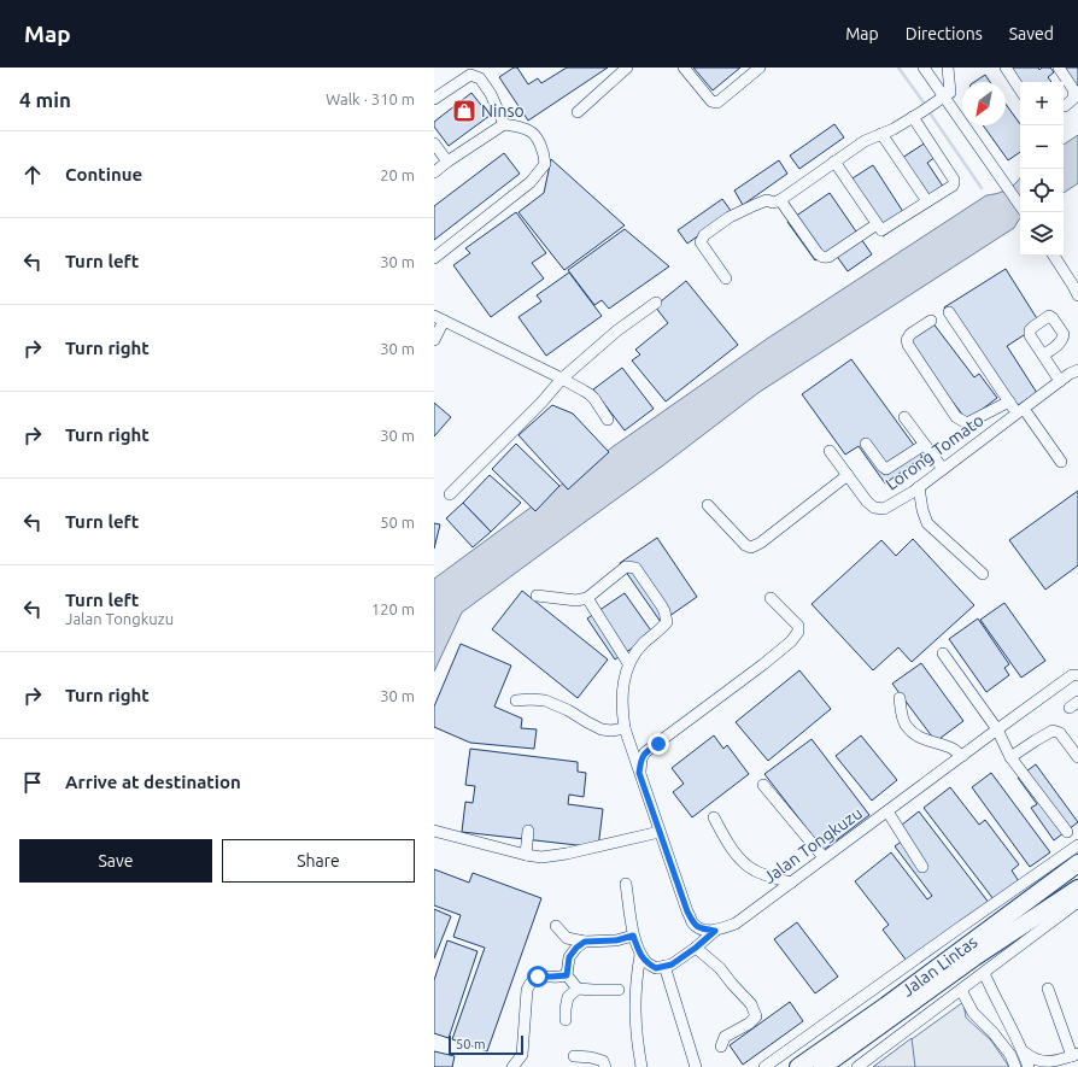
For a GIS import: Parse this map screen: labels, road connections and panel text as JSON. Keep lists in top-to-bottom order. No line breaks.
{"streets":{"highway":["Jalan Lintas"],"street":["Lorong Tomato","Jalan Tongkuzu"]},"places":{"shop":["Ninso"]},"scale_bar":"50 m","north":"bottom left","page":{"header":"Map","nav":["Map","Directions","Saved"],"heading":["4 min","Walk · 310 m"],"map_buttons":["+","−"],"list":[["Continue","20 m"],["Turn left","30 m"],["Turn right","30 m"],["Turn right","30 m"],["Turn left","50 m"],["Turn left","Jalan Tongkuzu","120 m"],["Turn right","30 m"],"Arrive at destination"],"buttons":["Save","Share"],"scale":"50 m"}}
